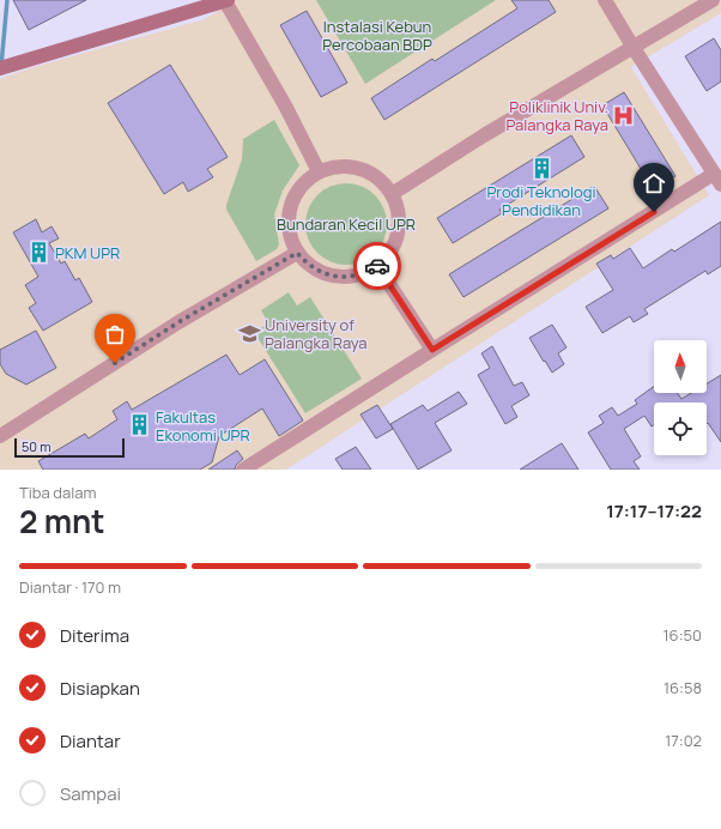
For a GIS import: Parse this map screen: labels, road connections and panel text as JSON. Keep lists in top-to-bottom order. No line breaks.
{"parks":["Instalasi Kebun Percobaan BDP","Bundaran Kecil UPR"],"places":{"hospital":["Poliklinik Univ. Palangka Raya"],"building":["Prodi Teknologi Pendidikan","PKM UPR","Fakultas Ekonomi UPR"],"school or university":["University of Palangka Raya"]},"scale_bar":"50 m","north":"top","page":{"scale":"50 m","heading":["2 mnt","Tiba dalam","17:17–17:22"],"bar":"Diantar · 170 m","list":[["Diterima","16:50"],["Disiapkan","16:58"],["Diantar","17:02"],"Sampai"]}}
